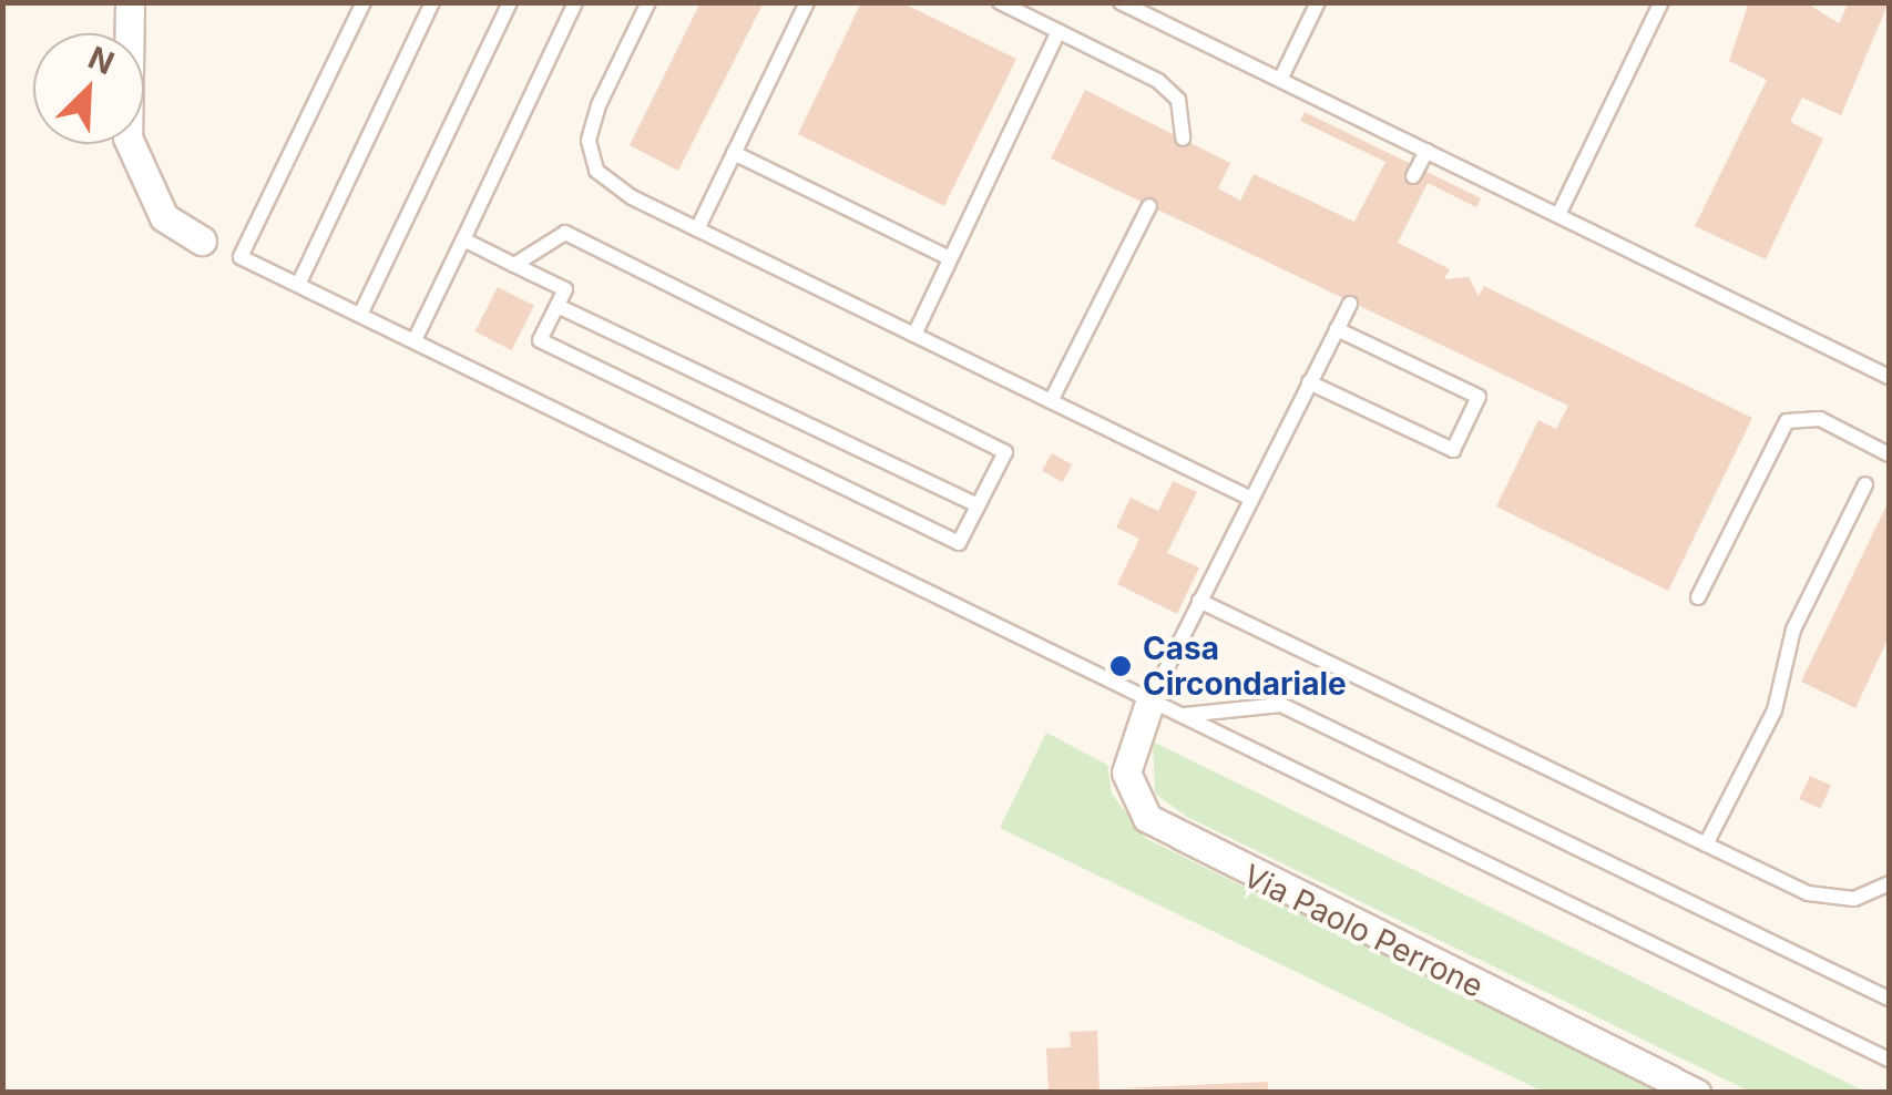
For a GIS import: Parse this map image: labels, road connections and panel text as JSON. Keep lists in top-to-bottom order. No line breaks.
{"streets":{"street":["Via Paolo Perrone"]},"places":["Casa Circondariale"],"north":"top right"}
